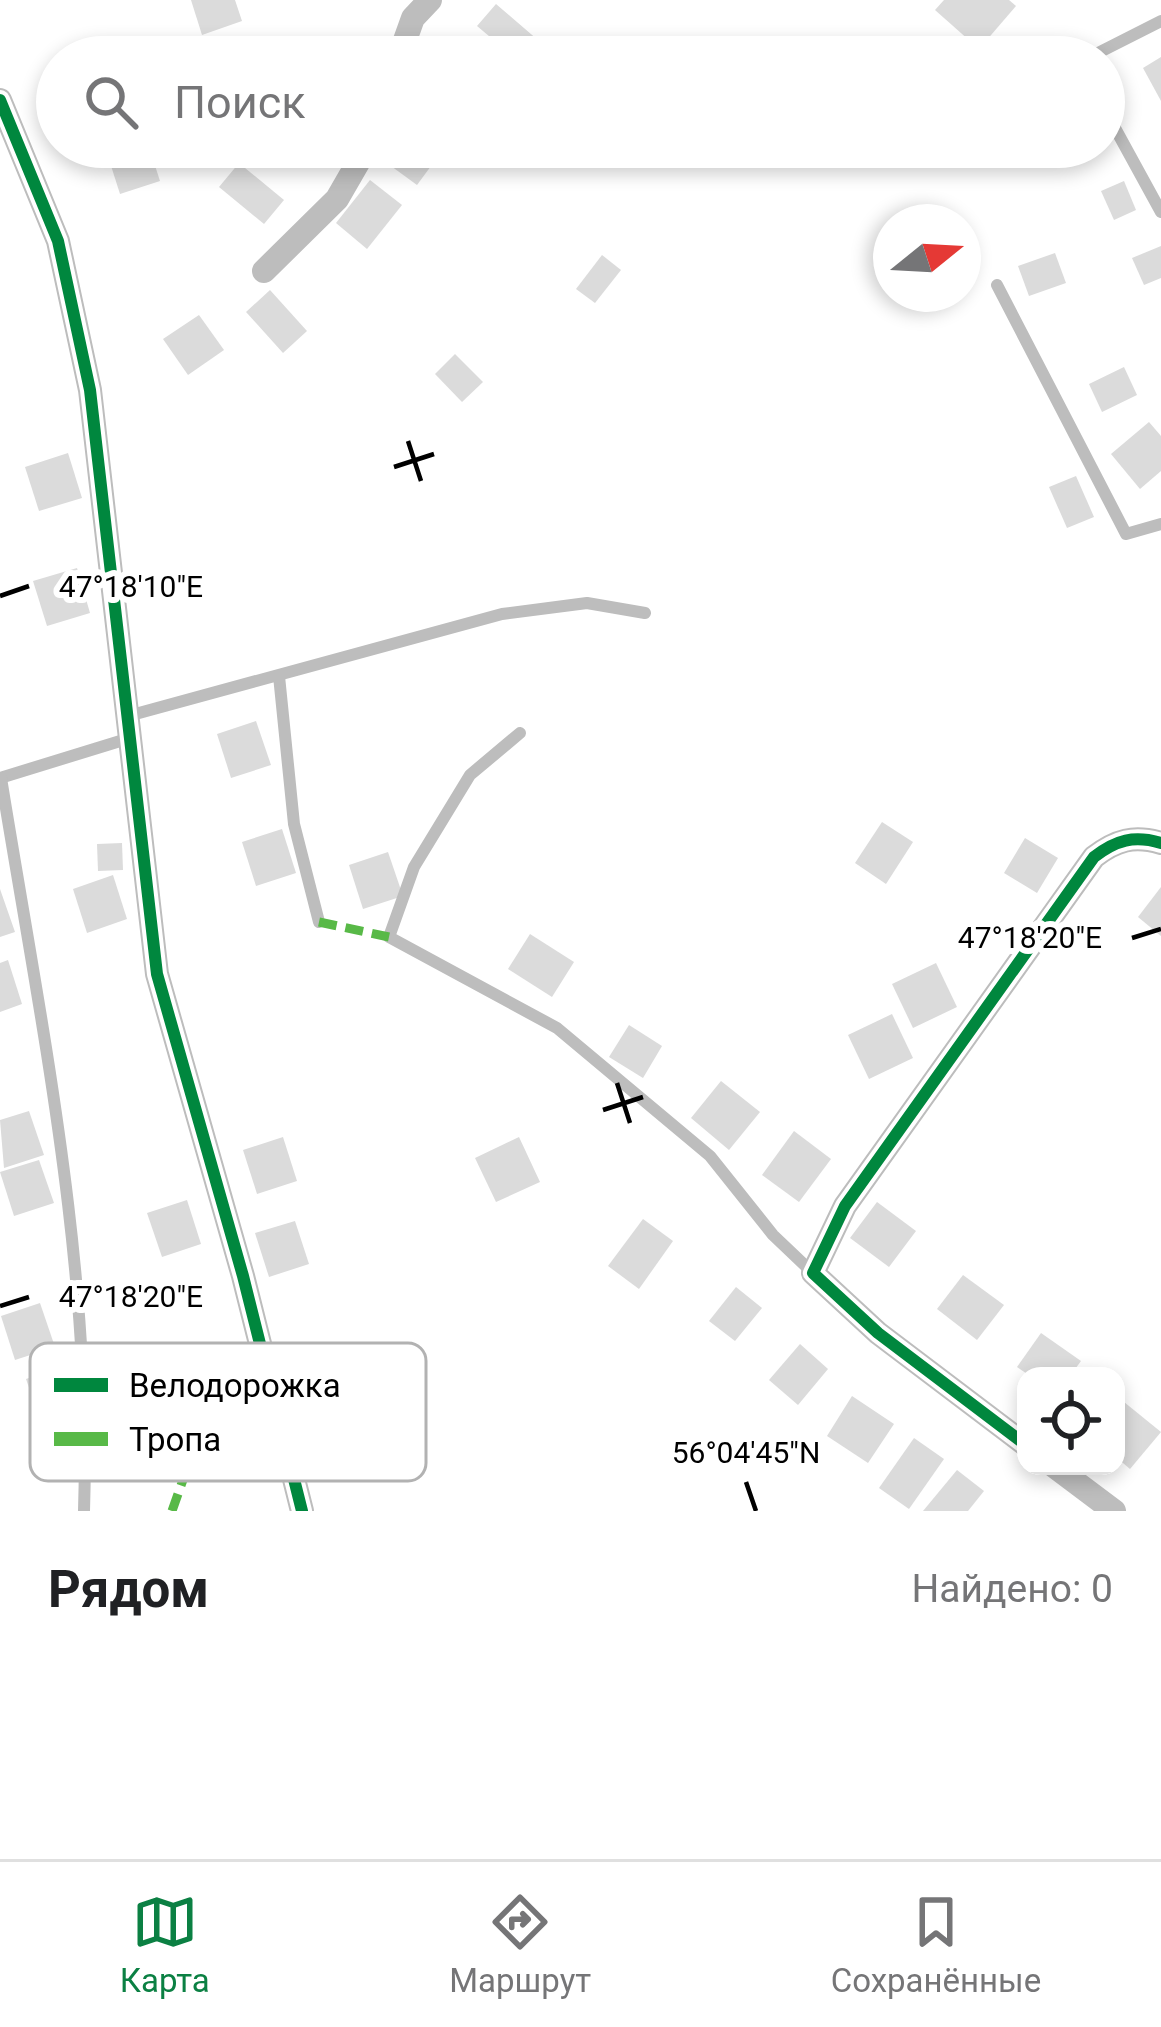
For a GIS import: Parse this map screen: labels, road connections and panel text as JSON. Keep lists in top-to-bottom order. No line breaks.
{"legend":["Велодорожка","Тропа"],"north":"right","page":{"search":"Поиск","heading":["Рядом","Найдено: 0"],"nav":["Карта","Маршрут","Сохранённые"]},"coordinates":["47°18'10\"E","47°18'20\"E","56°04'45\"N"]}
